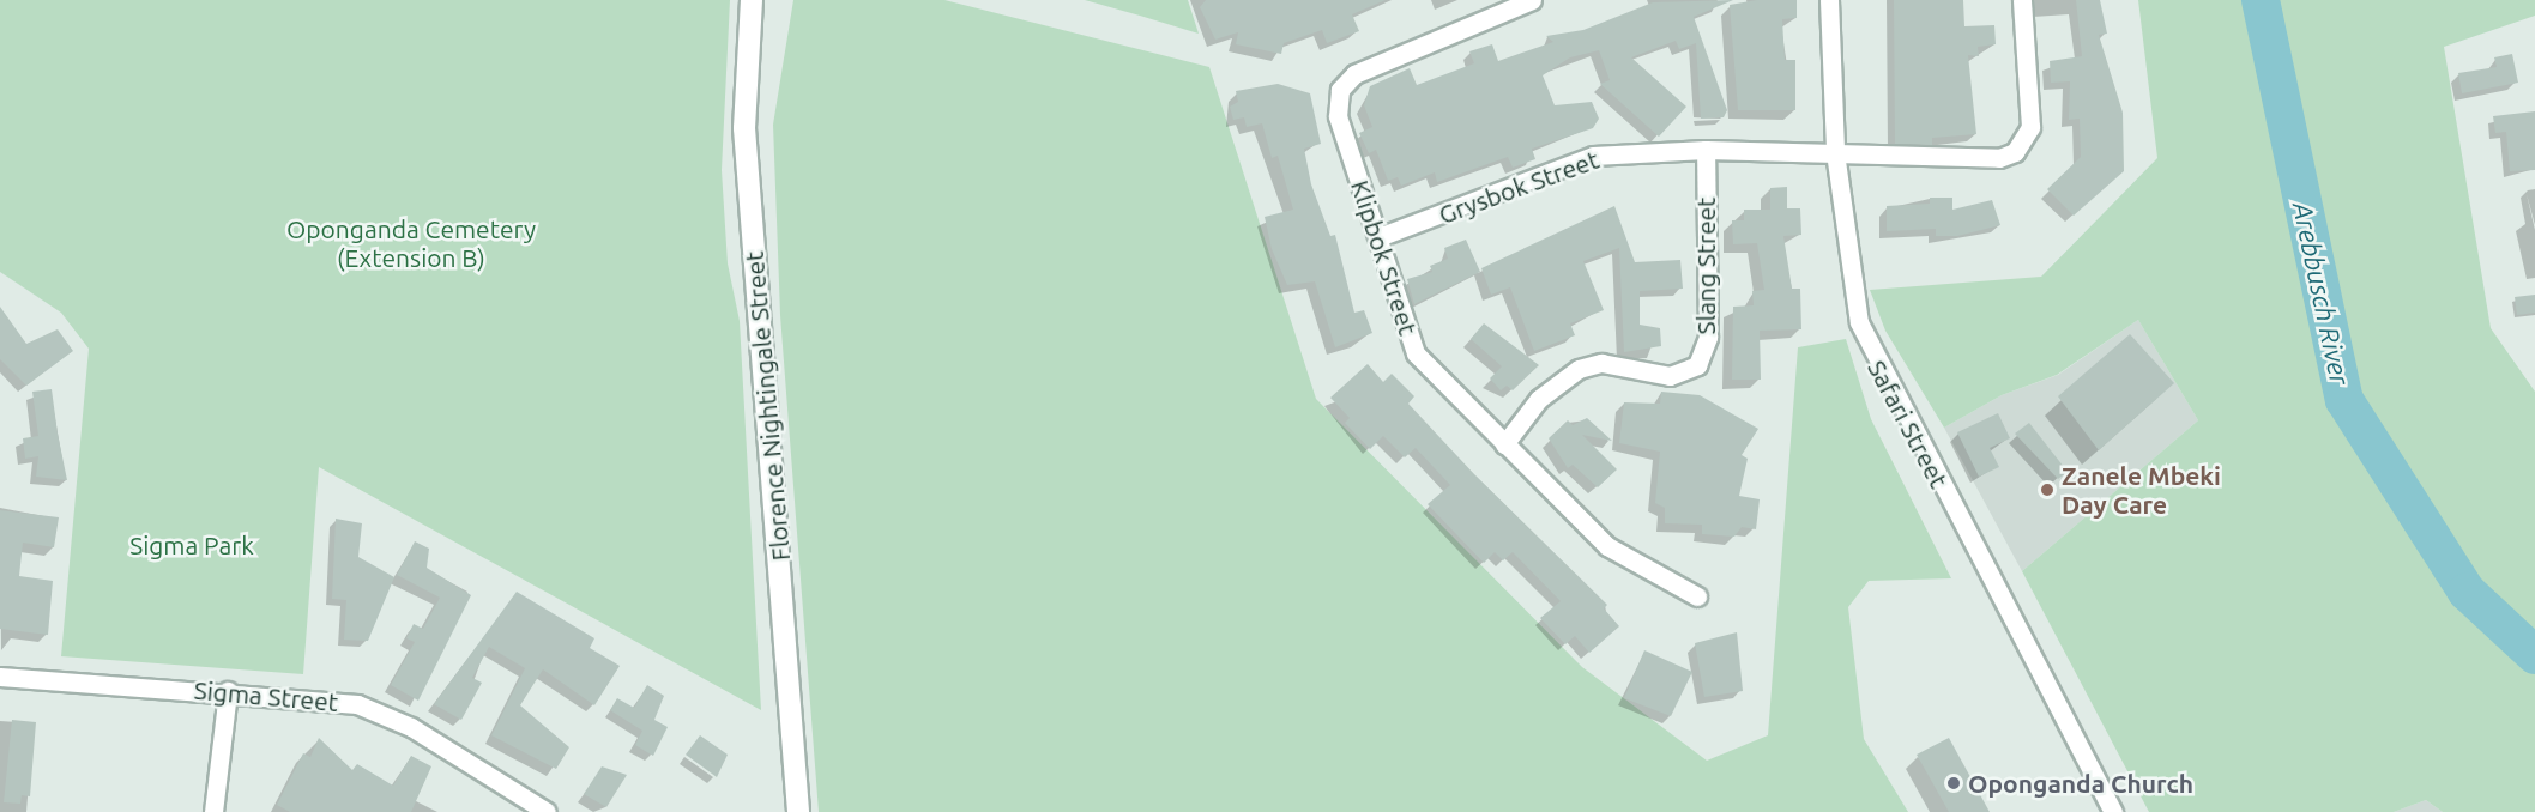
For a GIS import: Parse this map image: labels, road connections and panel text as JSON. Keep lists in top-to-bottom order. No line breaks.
{"streets":{"main road":["Florence Nightingale Street"],"street":["Grysbok Street","Klipbok Street","Slang Street","Safari Street","Sigma Street"]},"crossings":[["Grysbok Street","Klipbok Street"],["Grysbok Street","Slang Street"],["Grysbok Street","Safari Street"],["Klipbok Street","Slang Street"]],"water":["Arebbusch River"],"parks":["Oponganda Cemetery (Extension B)","Sigma Park"],"places":["Zanele Mbeki Day Care","Oponganda Church"]}
